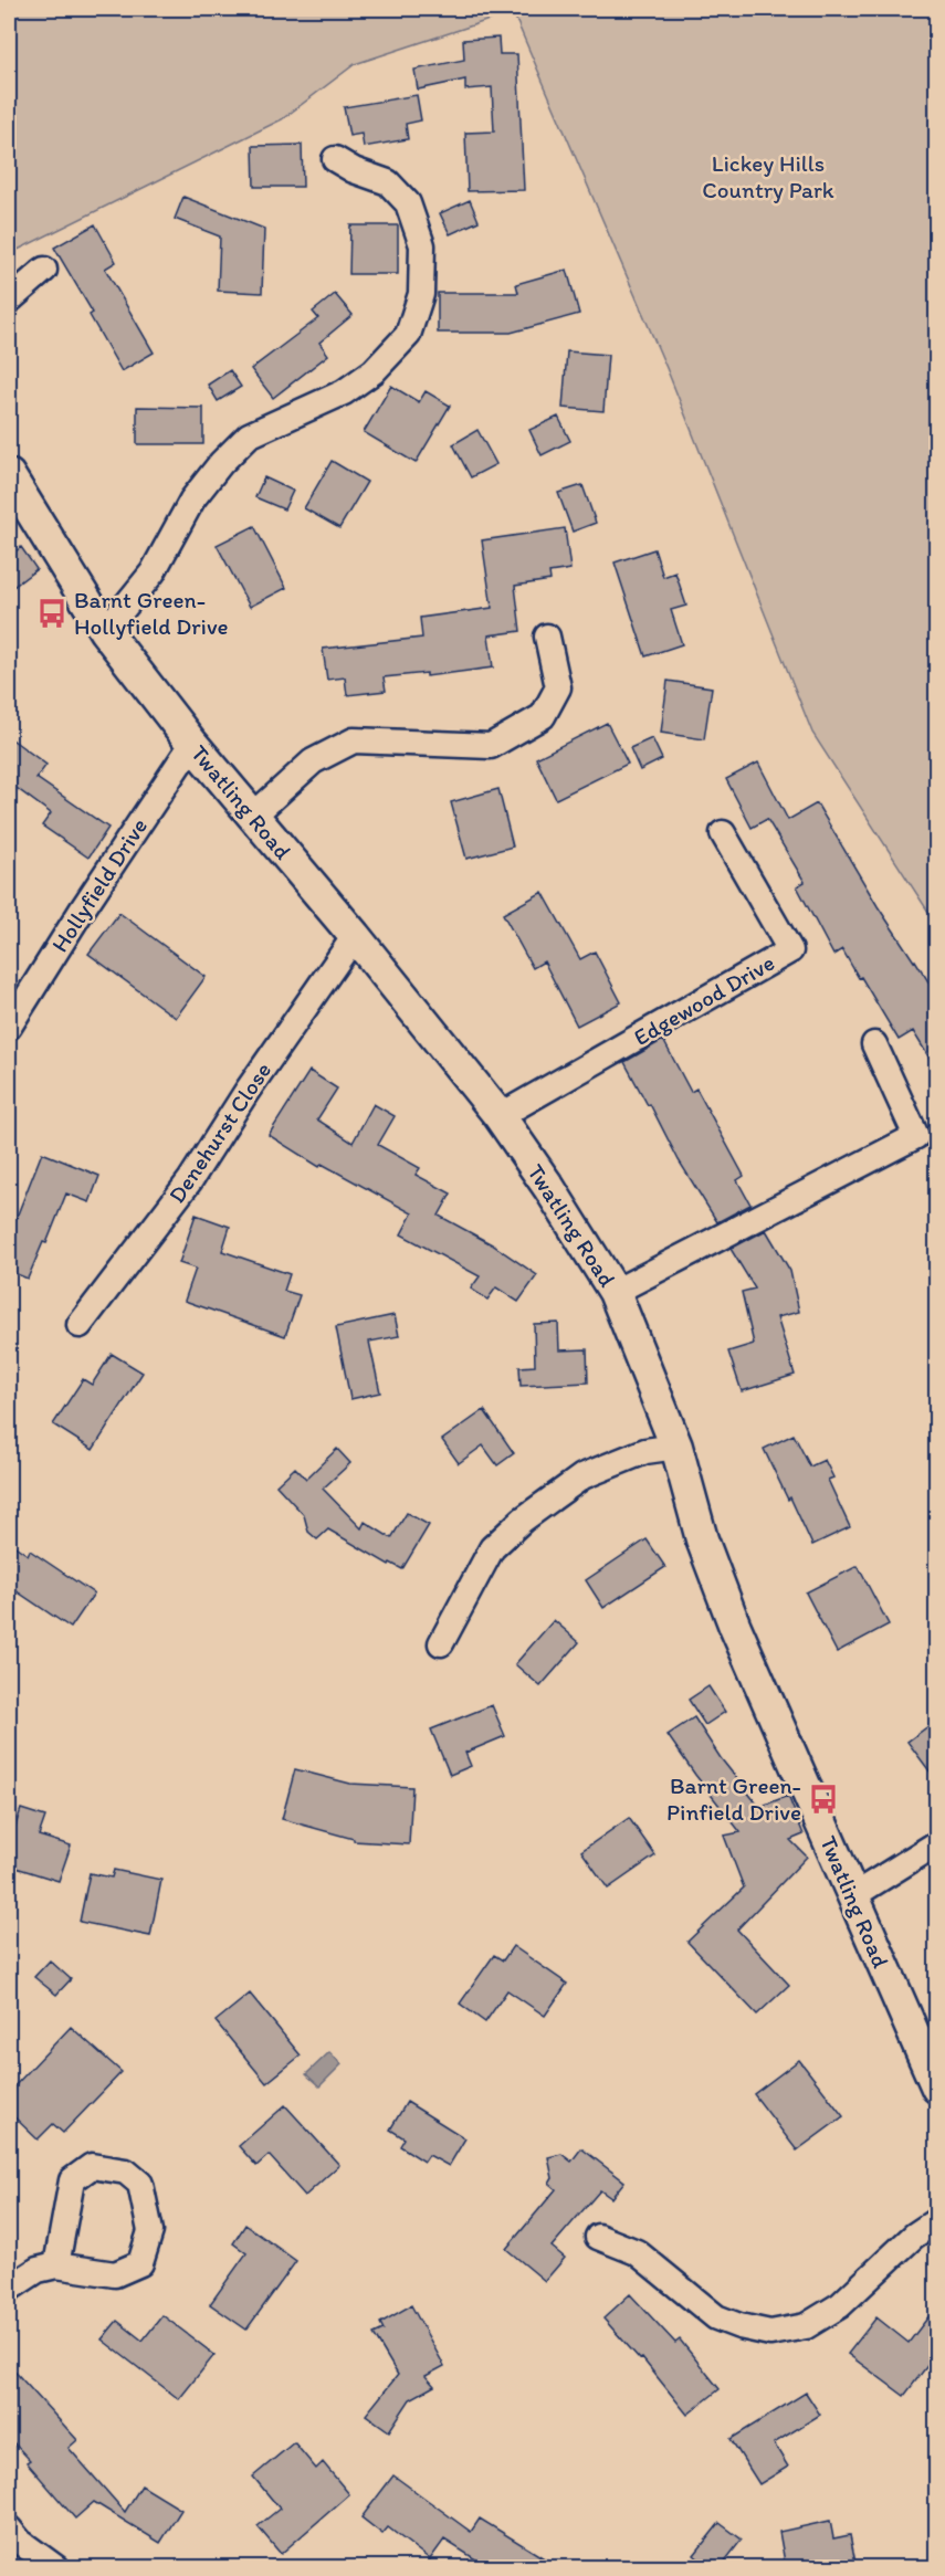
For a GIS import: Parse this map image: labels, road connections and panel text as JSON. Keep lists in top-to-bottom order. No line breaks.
{"streets":{"street":["Twatling Road","Hollyfield Drive","Edgewood Drive","Denehurst Close"]},"crossings":[["Twatling Road","Hollyfield Drive"],["Twatling Road","Edgewood Drive"],["Twatling Road","Denehurst Close"]],"parks":["Lickey Hills Country Park"],"places":{"bus stop":["Barnt Green- Hollyfield Drive","Barnt Green- Pinfield Drive"]}}
